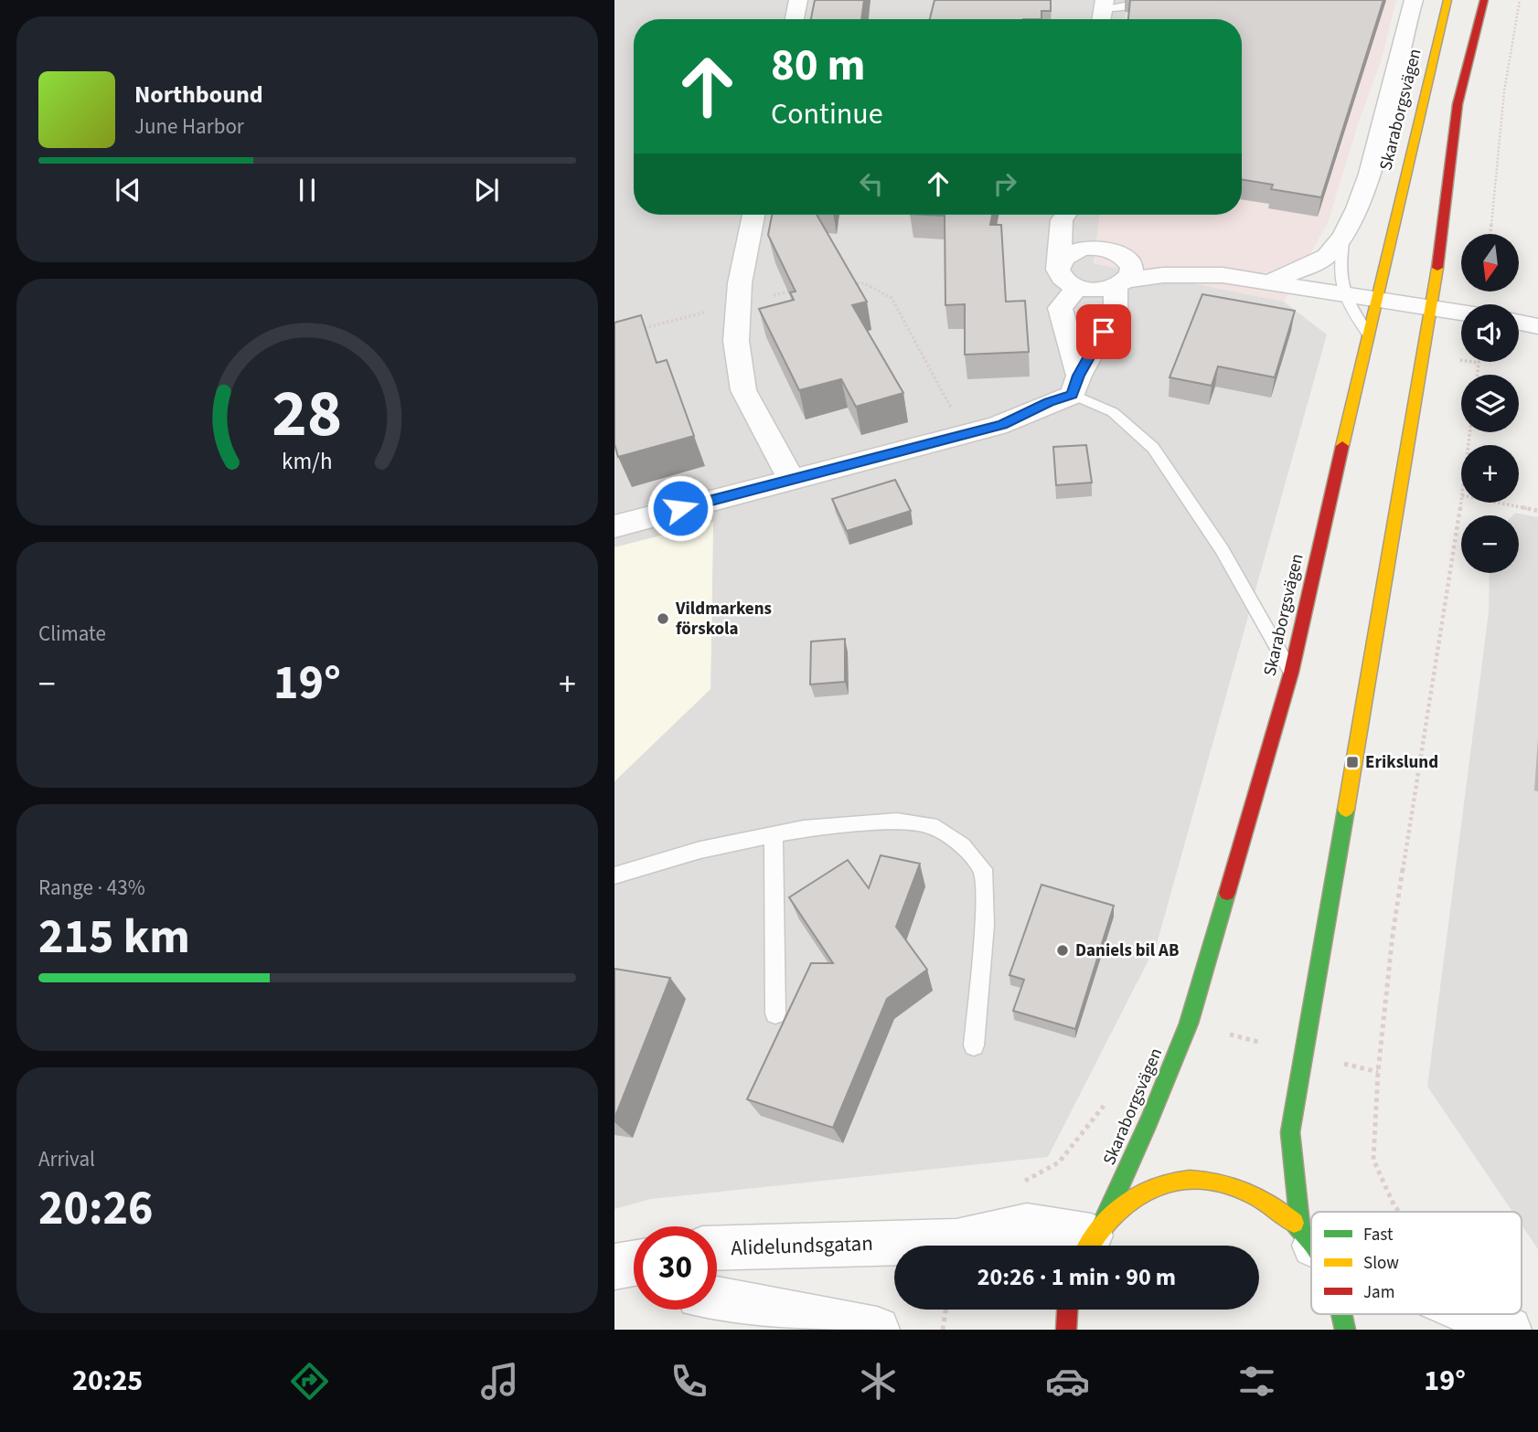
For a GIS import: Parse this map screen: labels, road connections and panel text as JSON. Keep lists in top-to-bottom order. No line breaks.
{"streets":{"main road":["Skaraborgsvägen"],"street":["Alidelundsgatan"]},"crossings":[["Skaraborgsvägen","Alidelundsgatan"]],"places":{"other":["Vildmarkens förskola","Daniels bil AB"],"transit":["Erikslund"]},"legend":["Fast","Slow","Jam"],"north":"bottom","page":{"turn":["80 m","Continue"],"song":["Northbound","June Harbor"],"map_buttons":["+","−"],"tile":["Climate",["Range · 43%","215 km"],["Arrival","20:26"]],"heat":["−","19°","+"],"limit":"30","trip":"20:26 · 1 min · 90 m","tabs":["20:25","19°"],"gauge":["28","km/h"]}}
